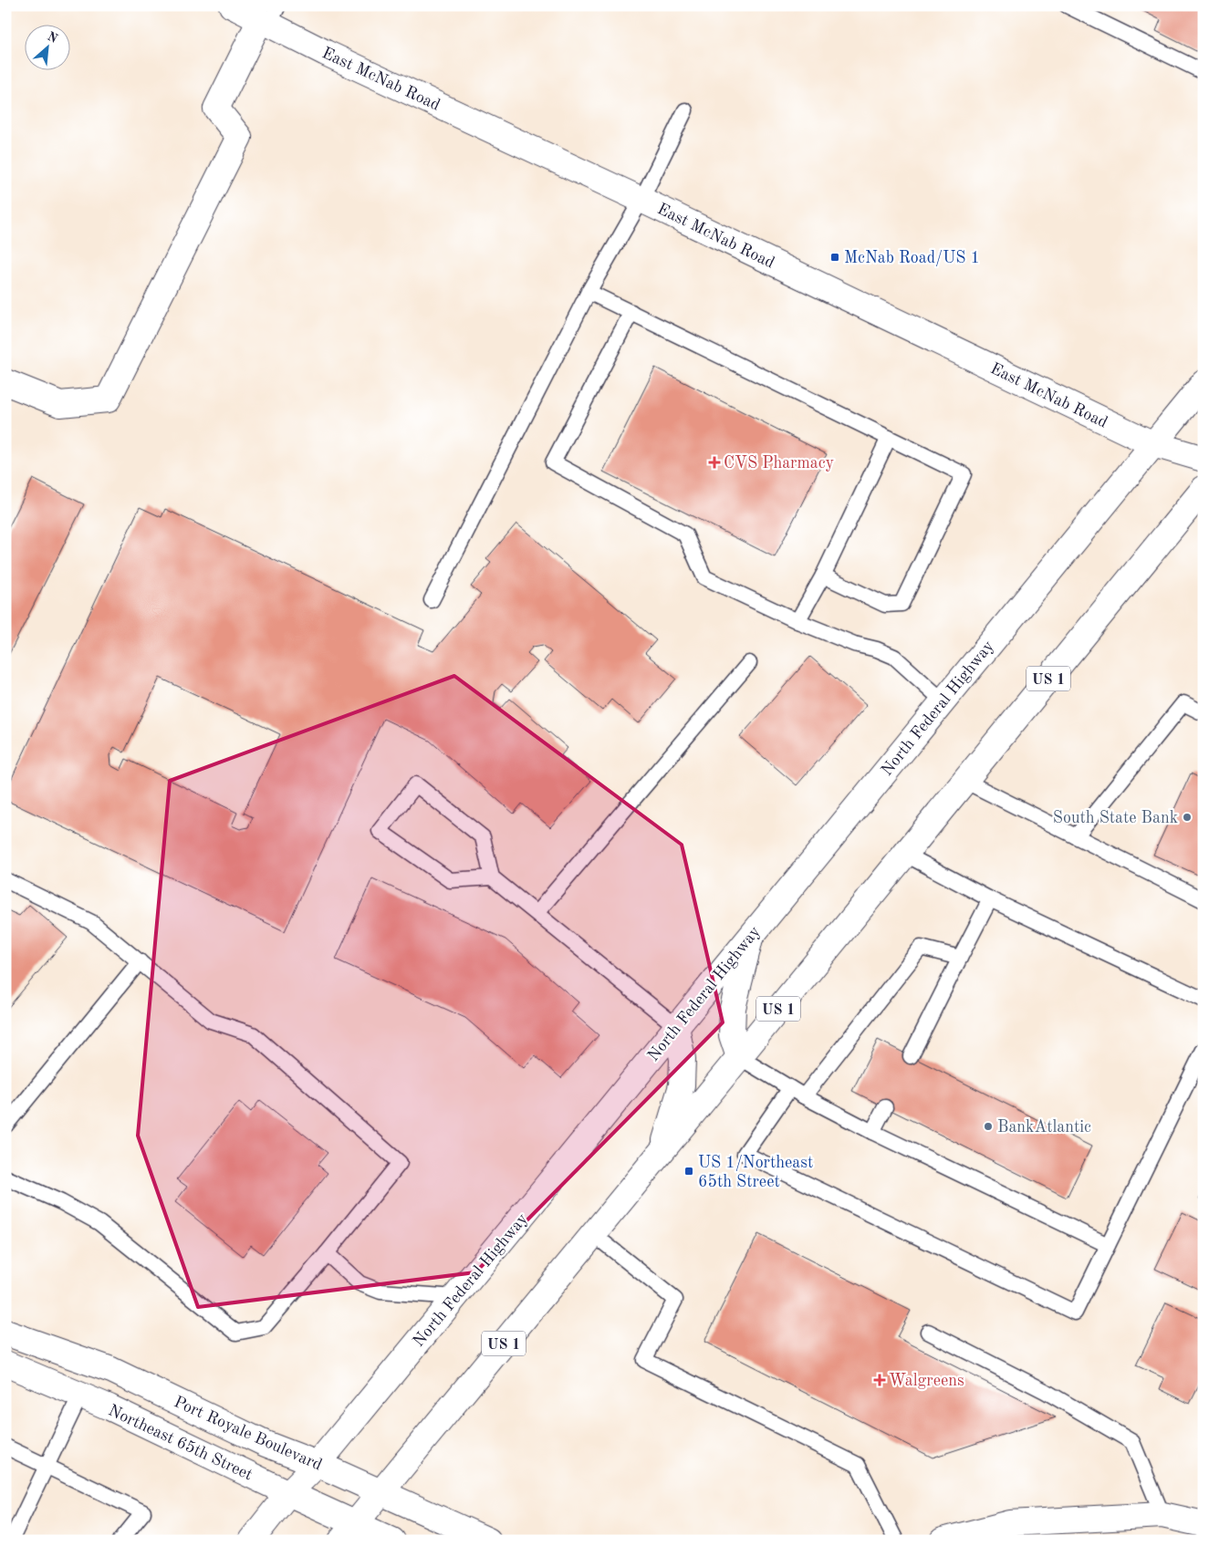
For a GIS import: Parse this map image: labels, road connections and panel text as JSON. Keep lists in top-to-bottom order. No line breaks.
{"streets":{"main road":["East McNab Road","US 1","North Federal Highway","Port Royale Boulevard","Northeast 65th Street"]},"crossings":[["East McNab Road","North Federal Highway"],["US 1","Port Royale Boulevard"],["US 1","Northeast 65th Street"],["North Federal Highway","Port Royale Boulevard"],["North Federal Highway","Northeast 65th Street"]],"places":{"transit":["McNab Road/US 1","US 1/Northeast 65th Street"],"health":["CVS Pharmacy","Walgreens"],"other":["South State Bank","BankAtlantic"]},"north":"top right"}
